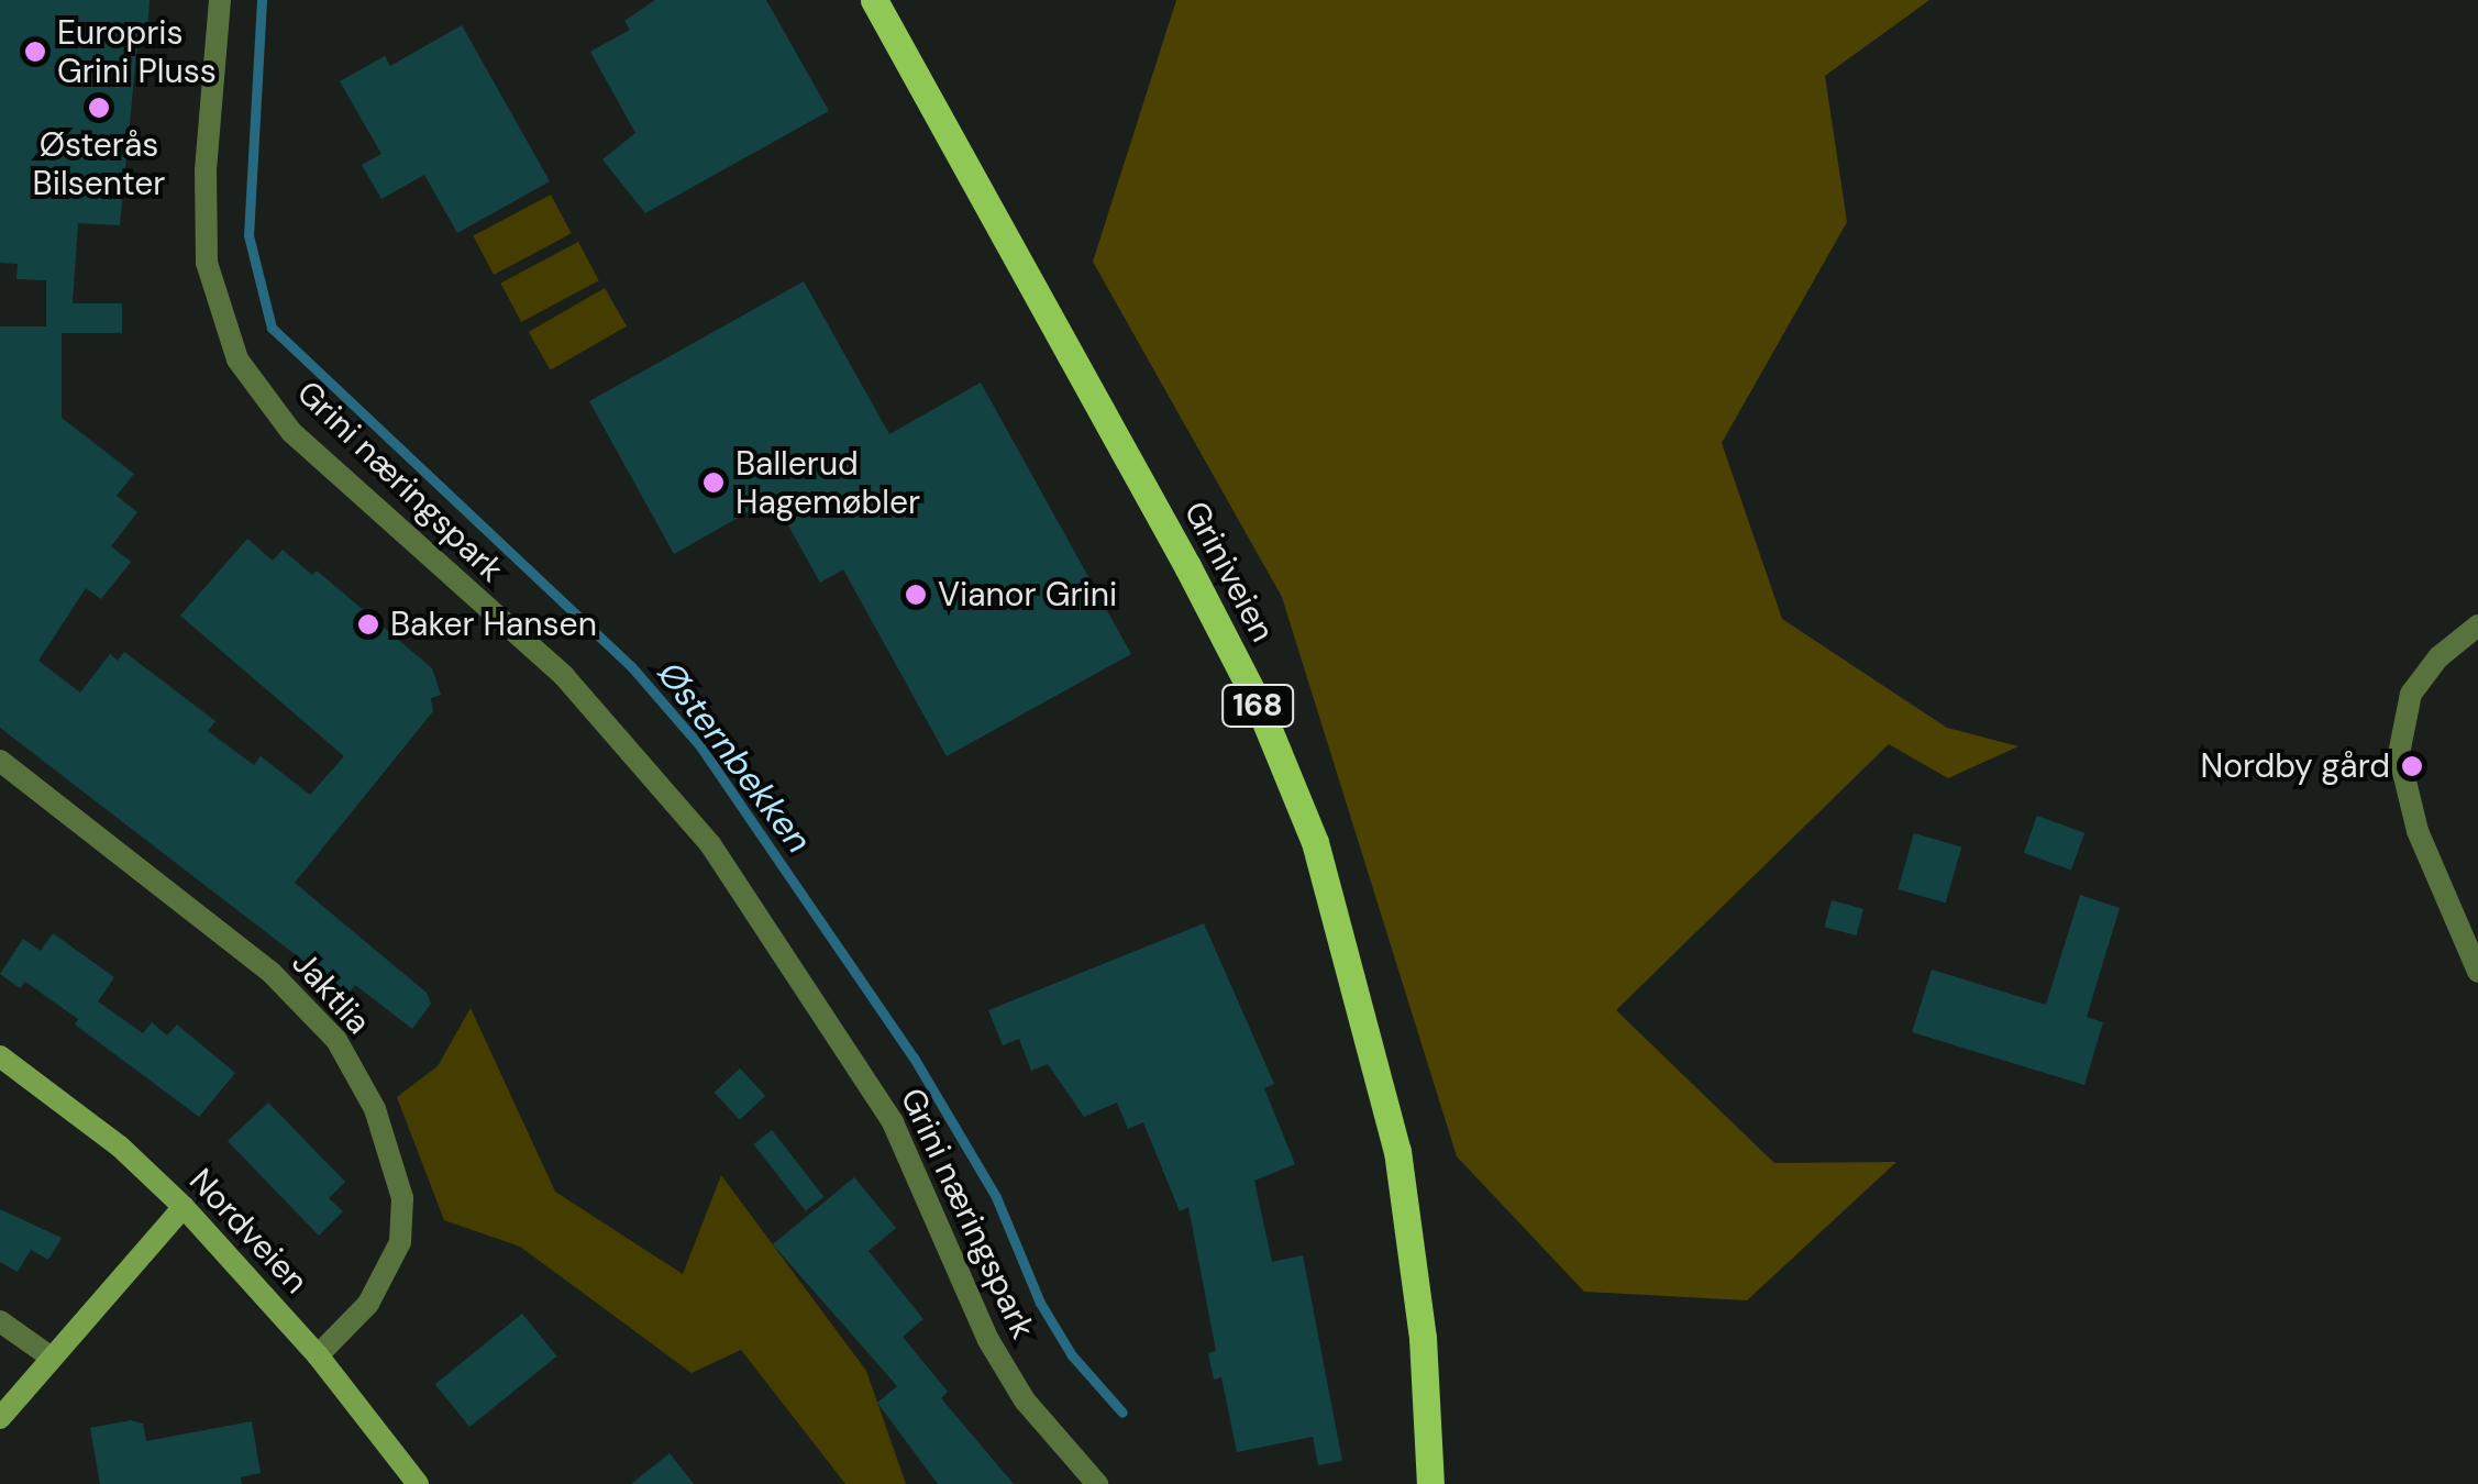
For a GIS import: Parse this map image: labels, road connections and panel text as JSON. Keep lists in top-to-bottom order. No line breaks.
{"streets":{"main road":["Griniveien","168","Nordveien"],"street":["Grini næringspark","Jaktlia"]},"crossings":[["Jaktlia","Nordveien"]],"water":["Østernbekken"],"places":["Europris Grini Pluss","Østerås Bilsenter","Ballerud Hagemøbler","Vianor Grini","Baker Hansen","Nordby gård"]}
